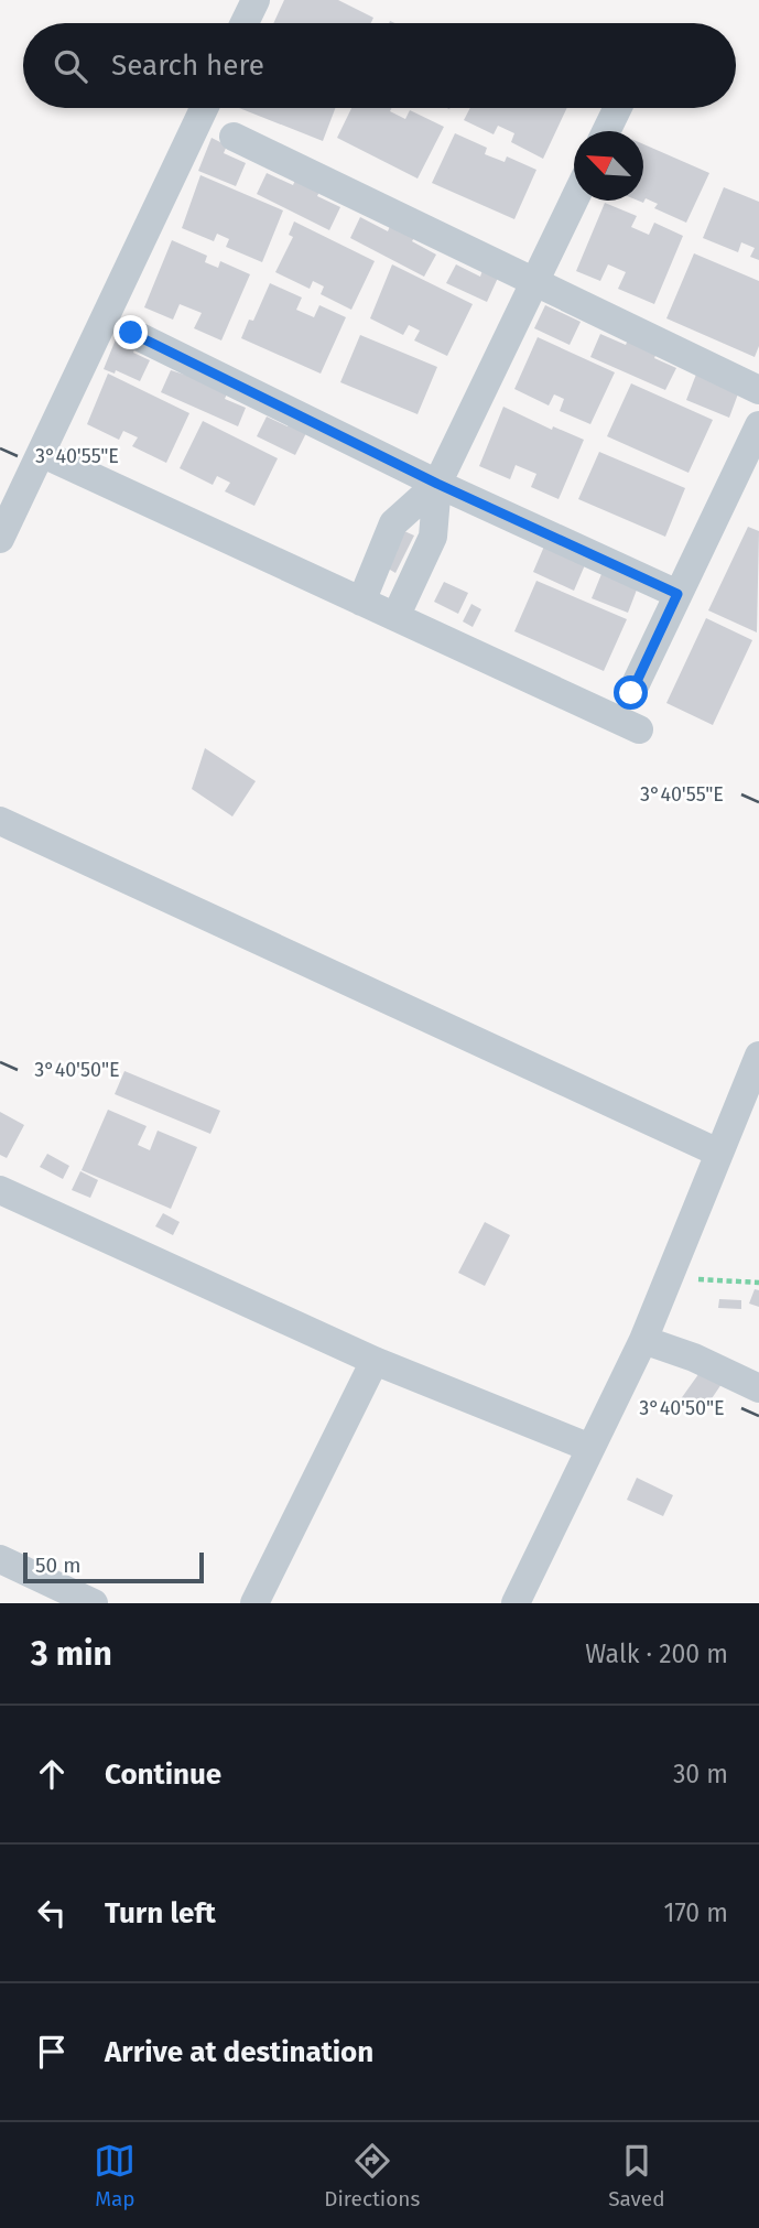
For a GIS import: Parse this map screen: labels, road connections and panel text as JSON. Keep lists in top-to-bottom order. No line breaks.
{"scale_bar":"50 m","north":"top left","page":{"search":"Search here","scale":"50 m","heading":["3 min","Walk · 200 m"],"list":[["Continue","30 m"],["Turn left","170 m"],"Arrive at destination"],"nav":["Map","Directions","Saved"]},"coordinates":["3°40'55\"E","3°40'50\"E"]}
